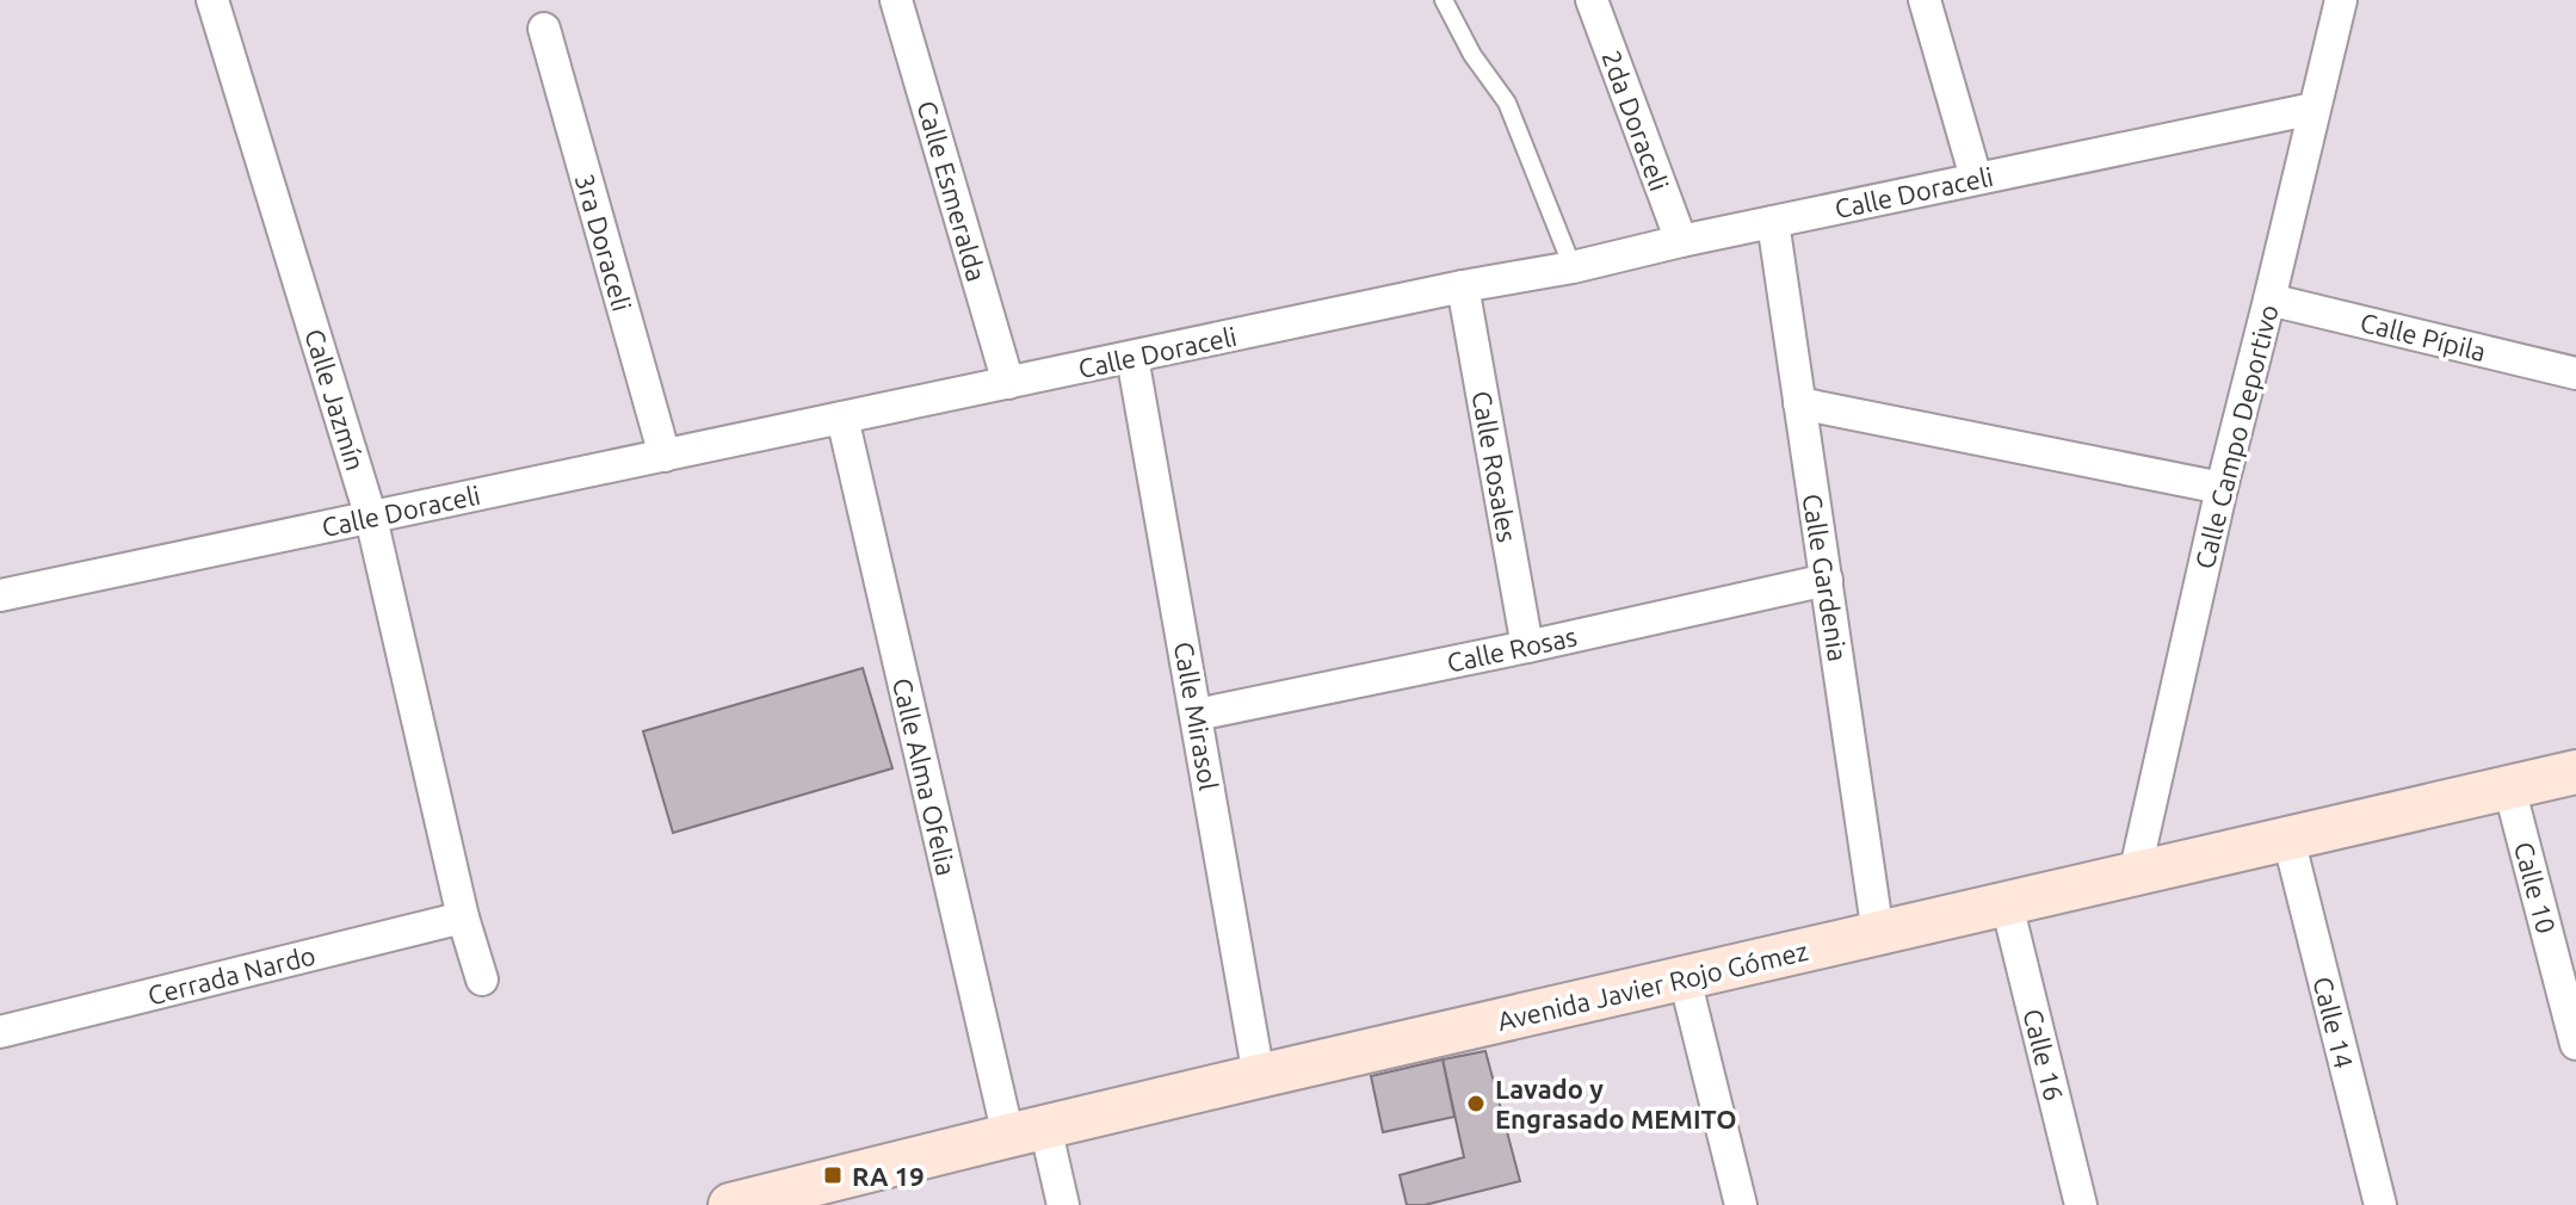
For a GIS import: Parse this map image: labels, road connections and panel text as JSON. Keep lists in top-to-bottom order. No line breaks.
{"streets":{"street":["2da Doraceli","Calle Esmeralda","Calle Doraceli","3ra Doraceli","Calle Pípila","Calle Jazmín","Calle Campo Deportivo","Calle Rosales","Calle Gardenia","Calle Rosas","Calle Mirasol","Calle Alma Ofelia","Calle 10","Cerrada Nardo","Avenida Javier Rojo Gómez","Calle 14","Calle 16"]},"crossings":[["2da Doraceli","Calle Doraceli"],["Calle Esmeralda","Calle Doraceli"],["Calle Doraceli","3ra Doraceli"],["Calle Doraceli","Calle Jazmín"],["Calle Doraceli","Calle Campo Deportivo"],["Calle Doraceli","Calle Rosales"],["Calle Doraceli","Calle Gardenia"],["Calle Doraceli","Calle Mirasol"],["Calle Doraceli","Calle Alma Ofelia"],["Calle Pípila","Calle Campo Deportivo"],["Calle Jazmín","Cerrada Nardo"],["Calle Campo Deportivo","Avenida Javier Rojo Gómez"],["Calle Rosales","Calle Rosas"],["Calle Gardenia","Calle Rosas"],["Calle Gardenia","Avenida Javier Rojo Gómez"],["Calle Rosas","Calle Mirasol"],["Calle Mirasol","Avenida Javier Rojo Gómez"],["Calle Alma Ofelia","Avenida Javier Rojo Gómez"],["Calle 10","Avenida Javier Rojo Gómez"],["Avenida Javier Rojo Gómez","Calle 14"],["Avenida Javier Rojo Gómez","Calle 16"]],"places":{"other":["Lavado y Engrasado MEMITO"],"transit":["RA 19"]}}
